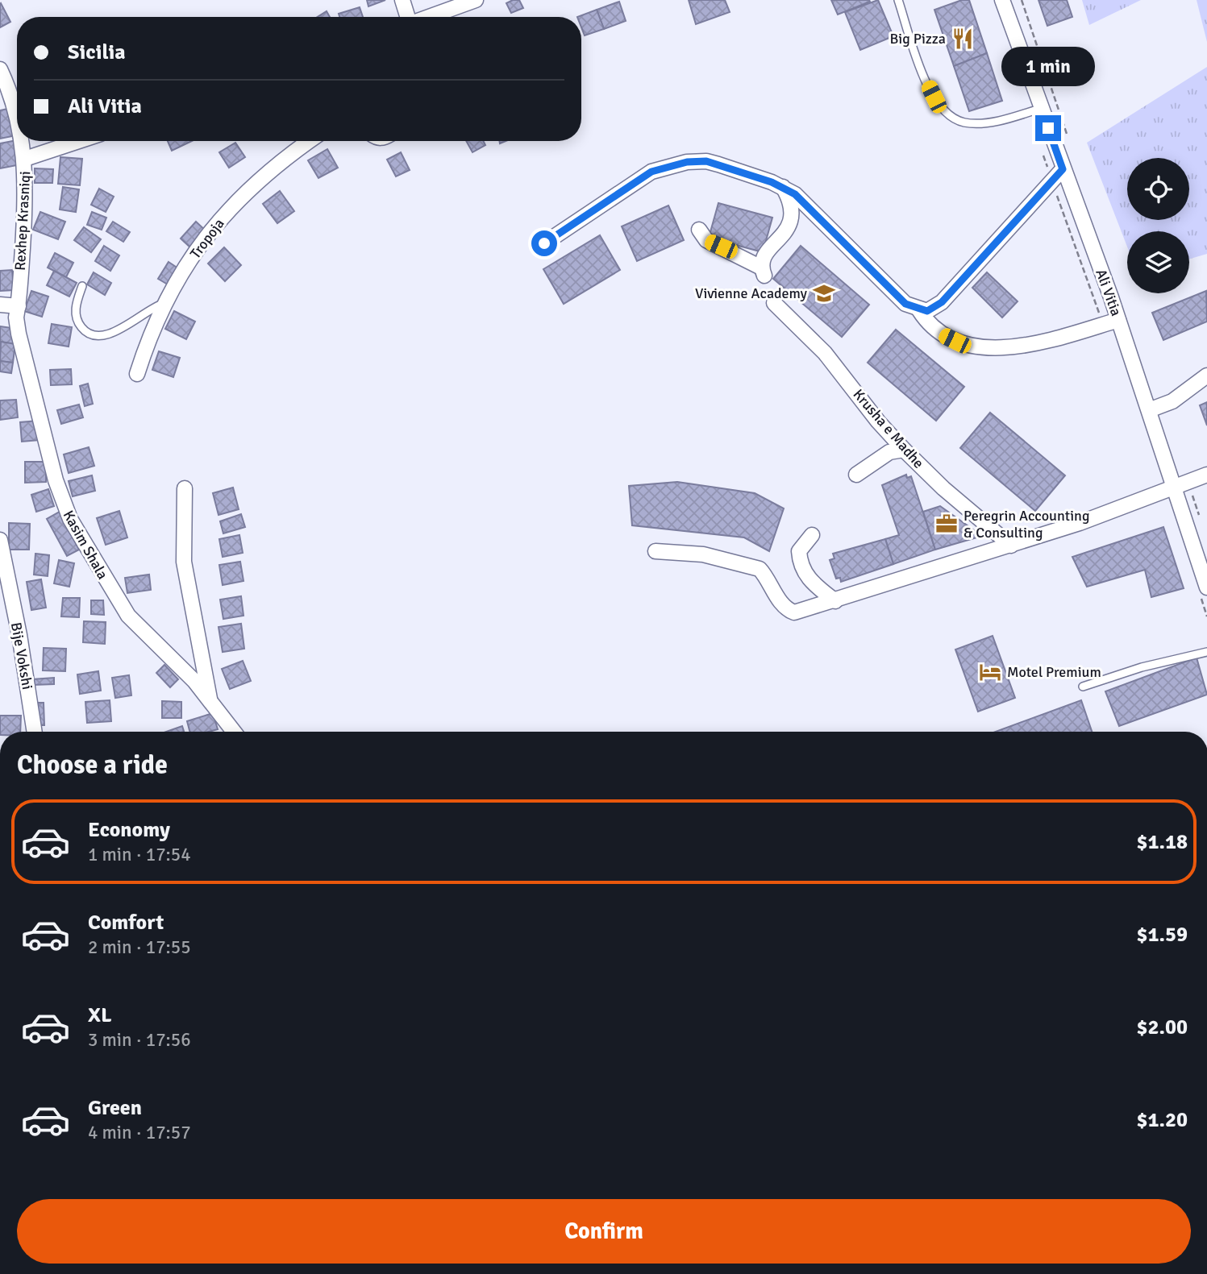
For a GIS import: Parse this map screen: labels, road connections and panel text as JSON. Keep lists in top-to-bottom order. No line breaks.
{"streets":{"street":["Rexhep Krasniqi","Tropoja","Ali Vitia","Krusha e Madhe","Kasim Shala","Bije Vokshi"]},"crossings":[["Rexhep Krasniqi","Kasim Shala"]],"places":{"restaurant":["Big Pizza"],"school or university":["Vivienne Academy"],"office":["Peregrin Accounting & Consulting"],"hotel":["Motel Premium"]},"page":{"banner":["Sicilia","Ali Vitia"],"bubble":"1 min","heading":"Choose a ride","list":[{"name":"Economy","note":"1 min · 17:54","value":"$1.18"},{"name":"Comfort","note":"2 min · 17:55","value":"$1.59"},{"name":"XL","note":"3 min · 17:56","value":"$2.00"},{"name":"Green","note":"4 min · 17:57","value":"$1.20"}],"buttons":"Confirm"}}
